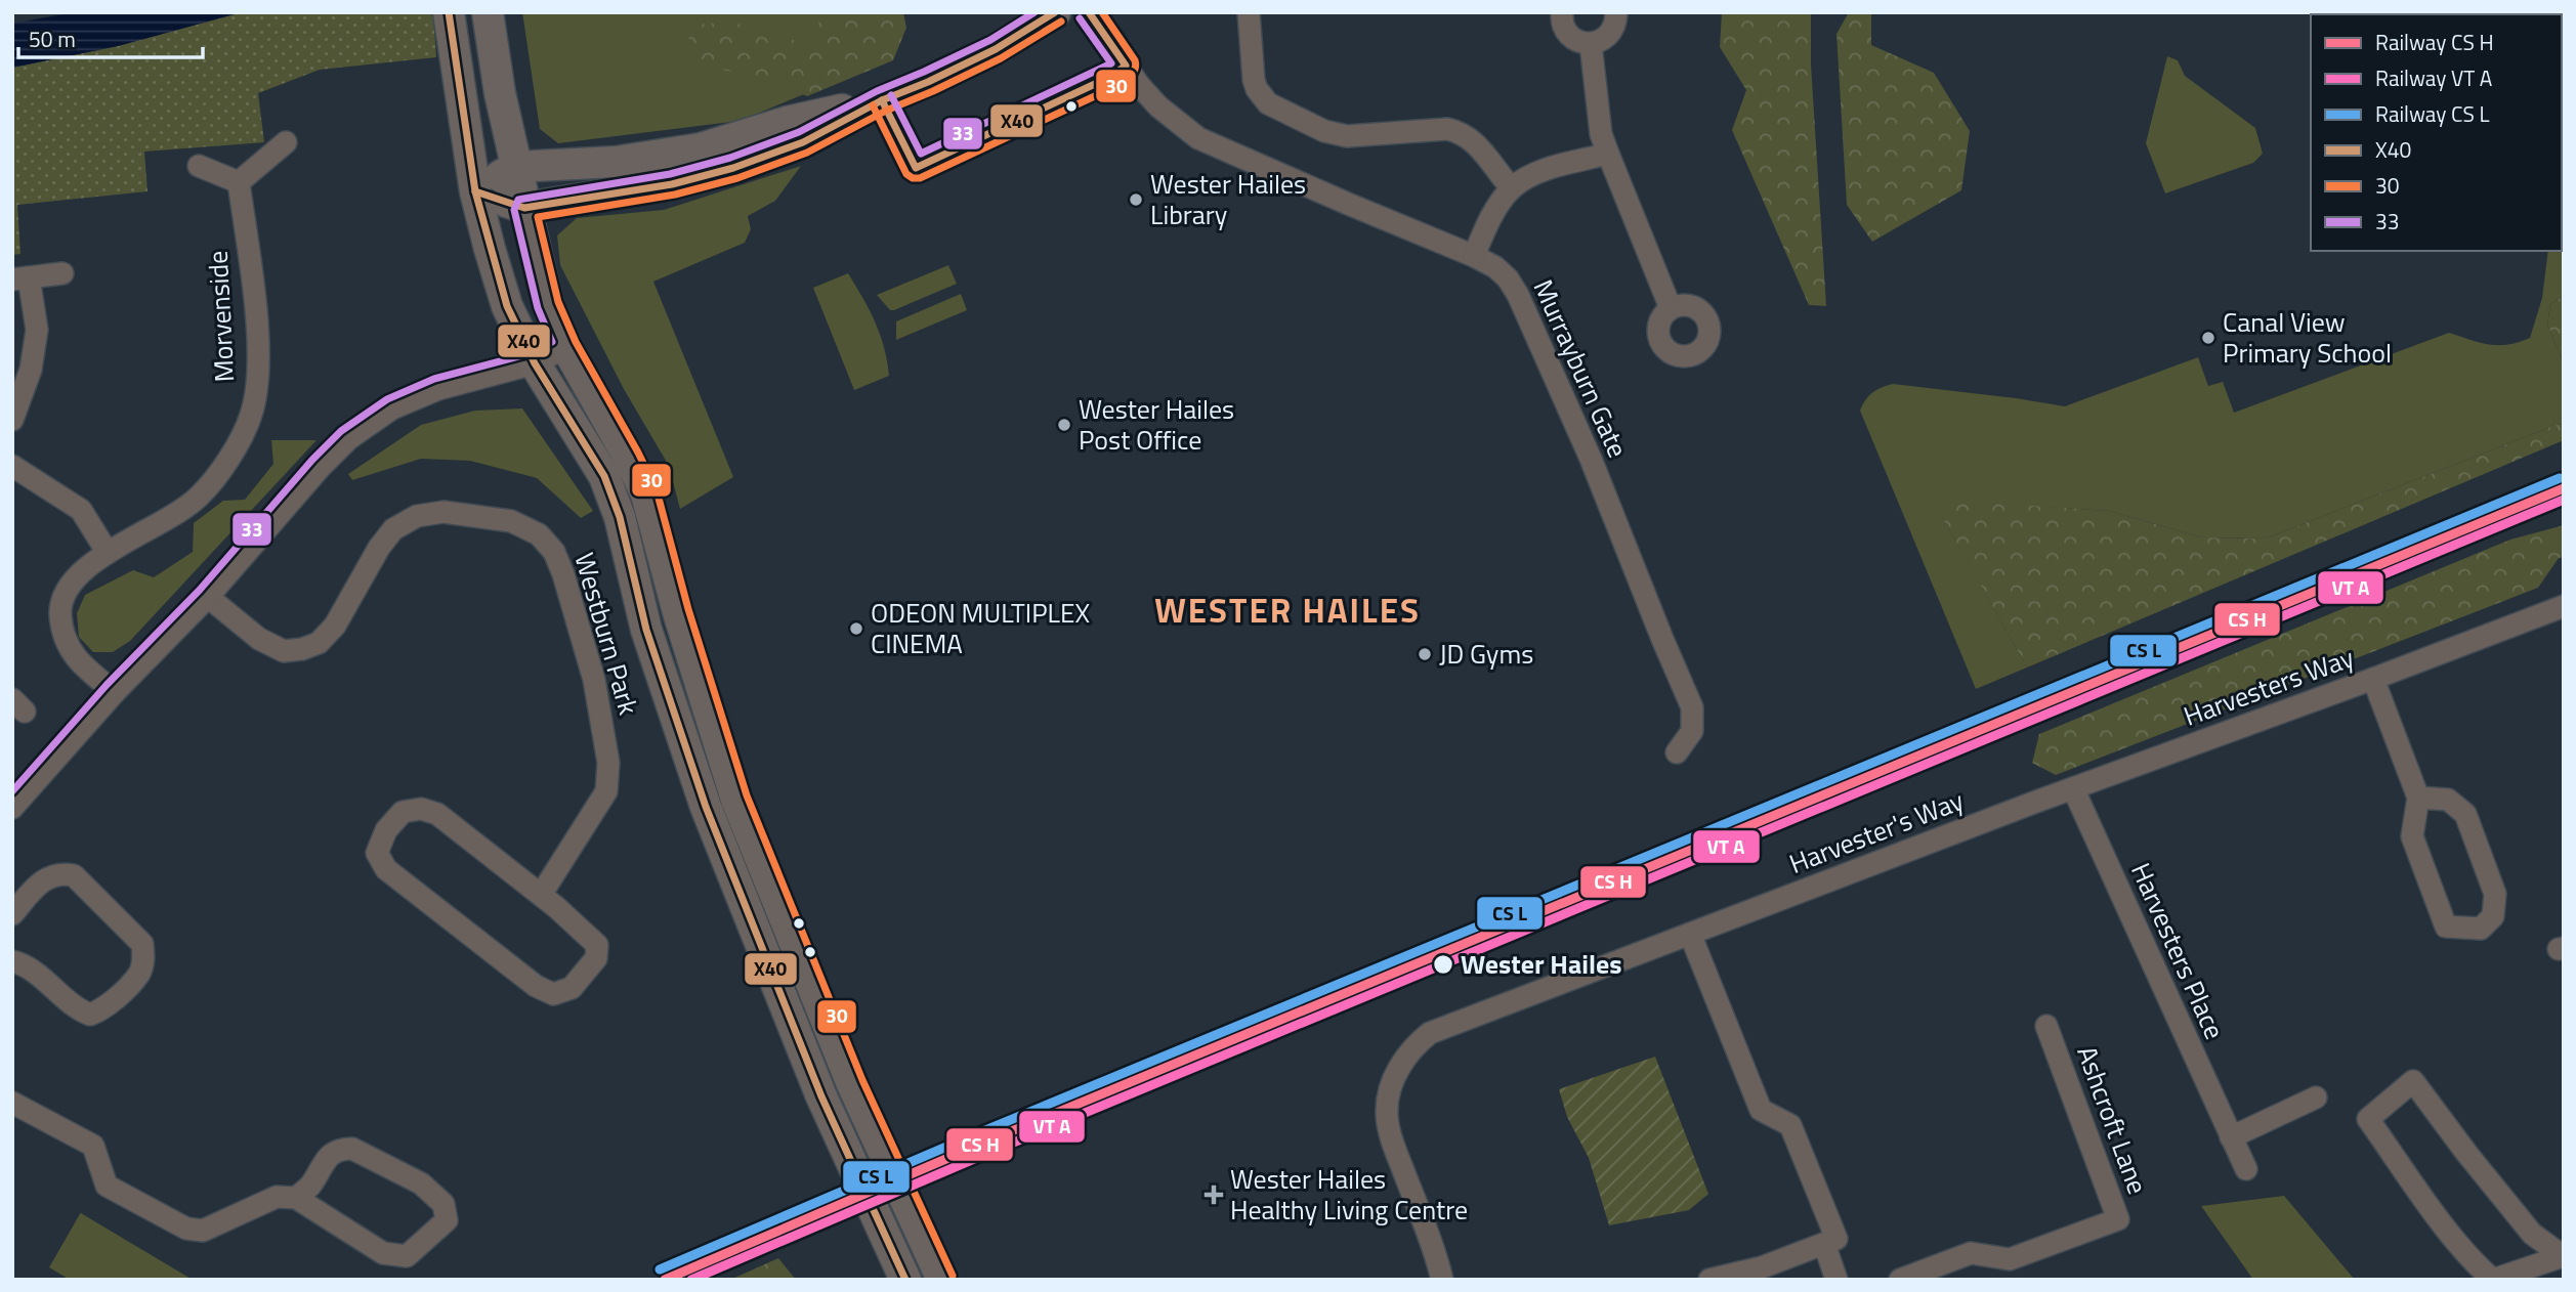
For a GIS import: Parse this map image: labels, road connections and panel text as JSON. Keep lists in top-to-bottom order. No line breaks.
{"streets":{"street":["Morvenside","Murrayburn Gate","Westburn Park","Harvesters Way","Harvester's Way","Harvesters Place","Ashcroft Lane"]},"crossings":[["Harvesters Way","Harvester's Way"],["Harvesters Way","Harvesters Place"]],"districts":["WESTER HAILES"],"places":{"other":["Wester Hailes Library","Canal View Primary School","Wester Hailes Post Office","ODEON MULTIPLEX CINEMA","JD Gyms","Wester Hailes"],"health":["Wester Hailes Healthy Living Centre"]},"lines":["transit line X40","transit line 30","transit line 33"],"legend":["Railway CS H","Railway VT A","Railway CS L","X40","30","33"],"scale_bar":"50 m"}
